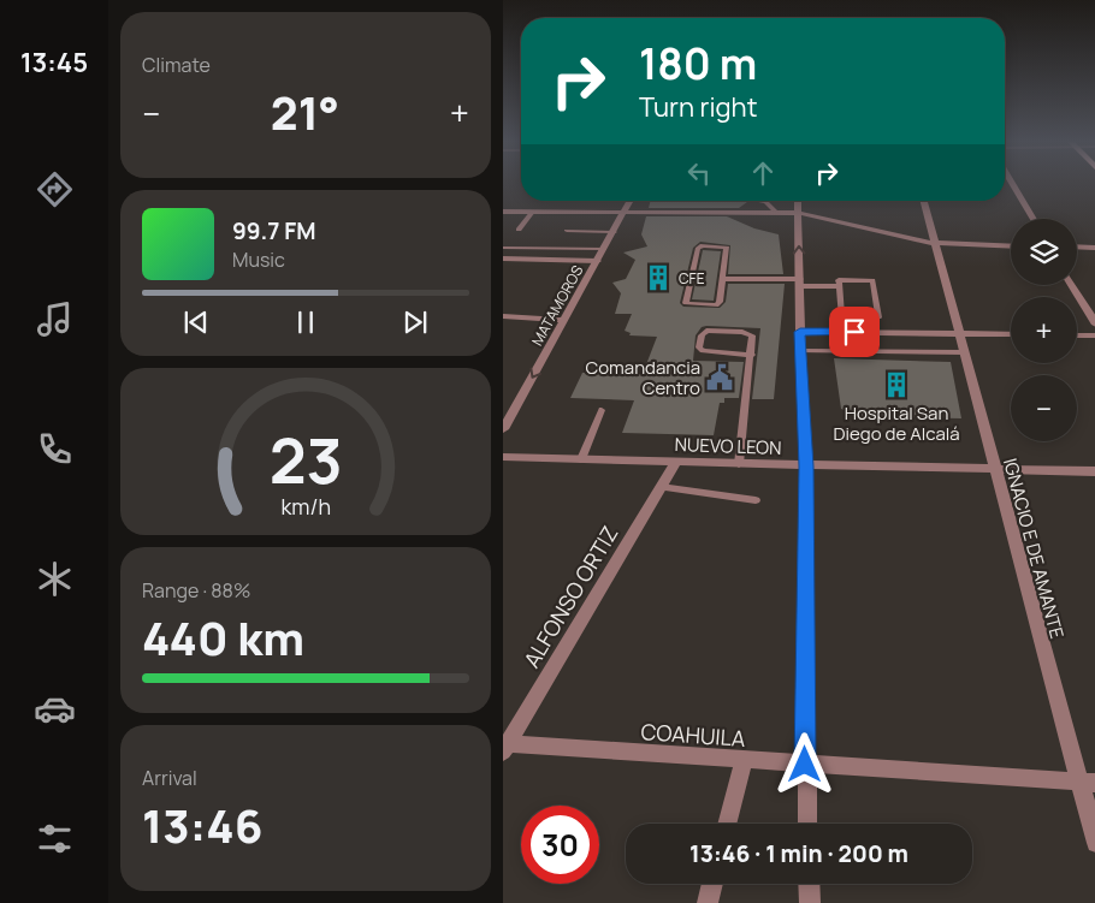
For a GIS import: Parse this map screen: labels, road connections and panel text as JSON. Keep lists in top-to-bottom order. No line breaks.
{"streets":{"street":["MATAMOROS","NUEVO LEON","IGNACIO E DE AMANTE","ALFONSO ORTIZ","COAHUILA"]},"crossings":[["NUEVO LEON","IGNACIO E DE AMANTE"],["NUEVO LEON","ALFONSO ORTIZ"],["IGNACIO E DE AMANTE","COAHUILA"],["ALFONSO ORTIZ","COAHUILA"]],"one_way":["MATAMOROS"],"places":{"building":["CFE","Hospital San Diego de Alcalá"],"public building":["Comandancia Centro"]},"page":{"tabs":"13:45","tile":["Climate",["Range · 88%","440 km"],["Arrival","13:46"]],"turn":["180 m","Turn right"],"heat":["−","21°","+"],"song":["99.7 FM","Music"],"map_buttons":["+","−"],"limit":"30","trip":"13:46 · 1 min · 200 m","gauge":["23","km/h"]}}
